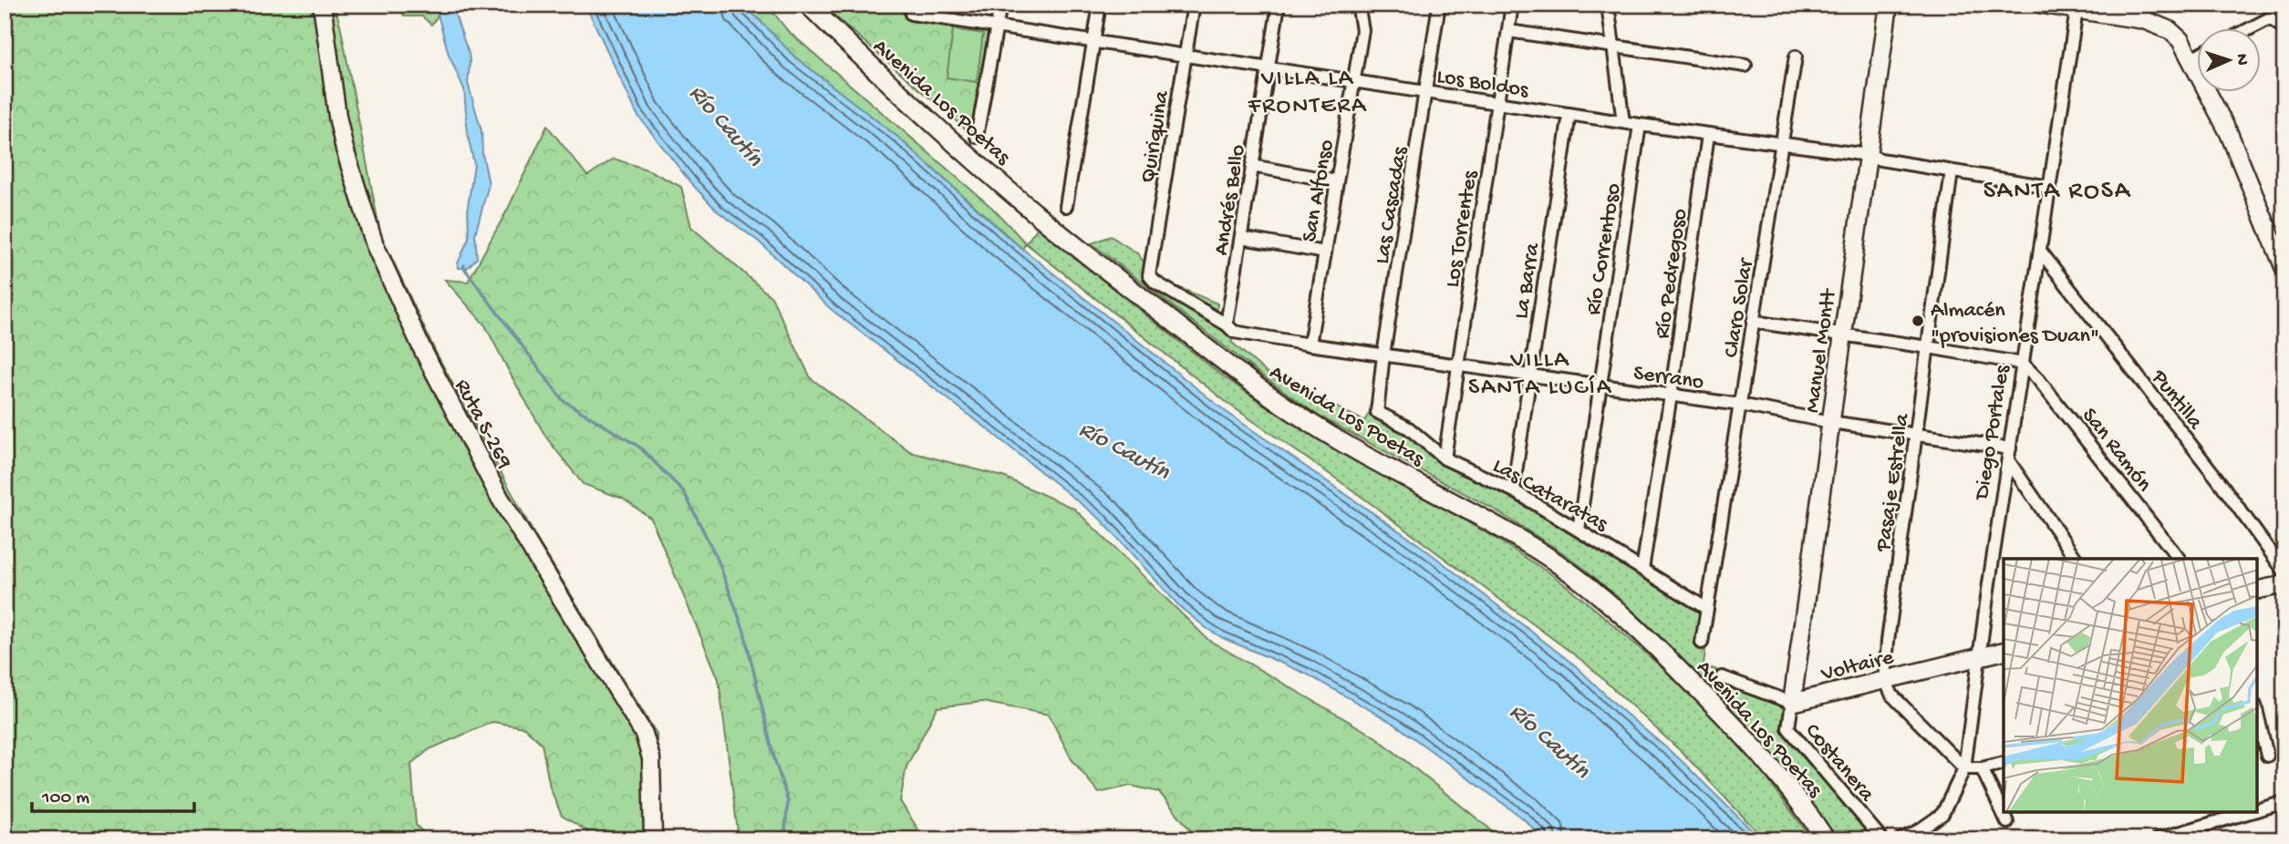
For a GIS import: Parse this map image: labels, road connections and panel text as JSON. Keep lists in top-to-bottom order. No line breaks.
{"streets":{"main road":["Avenida Los Poetas"],"street":["Los Boldos","Quiriquina","San Alfonso","Andrés Bello","Las Cascadas","Los Torrentes","Río Correntoso","Río Pedregoso","La Barra","Claro Solar","Manuel Montt","Serrano","Puntilla","Ruta S-269","Diego Portales","San Ramón","Pasaje Estrella","Las Cataratas","Voltaire","Costanera"]},"crossings":[["Los Boldos","Quiriquina"],["Los Boldos","San Alfonso"],["Los Boldos","Andrés Bello"],["Los Boldos","Las Cascadas"],["Los Boldos","Los Torrentes"],["Los Boldos","Río Correntoso"],["Los Boldos","Río Pedregoso"],["Los Boldos","La Barra"],["Los Boldos","Claro Solar"],["Los Boldos","Manuel Montt"],["Los Boldos","Diego Portales"],["Los Boldos","Pasaje Estrella"],["Quiriquina","Serrano"],["San Alfonso","Serrano"],["Andrés Bello","Serrano"],["Las Cascadas","Serrano"],["Las Cascadas","Las Cataratas"],["Los Torrentes","Serrano"],["Los Torrentes","Las Cataratas"],["Río Correntoso","Serrano"],["Río Correntoso","Las Cataratas"],["Río Pedregoso","Serrano"],["Río Pedregoso","Las Cataratas"],["La Barra","Serrano"],["La Barra","Las Cataratas"],["Claro Solar","Serrano"],["Claro Solar","Las Cataratas"],["Manuel Montt","Serrano"],["Manuel Montt","Voltaire"],["Manuel Montt","Costanera"],["Serrano","Diego Portales"],["Serrano","Pasaje Estrella"],["Puntilla","Diego Portales"],["Diego Portales","San Ramón"],["Diego Portales","Voltaire"],["Pasaje Estrella","Voltaire"],["Voltaire","Costanera"]],"districts":["VILLA LA FRONTERA","SANTA ROSA","VILLA SANTA LUCÍA"],"water":["Río Cautín"],"places":["Almacén \"provisiones Duan\""],"scale_bar":"100 m","north":"right"}
